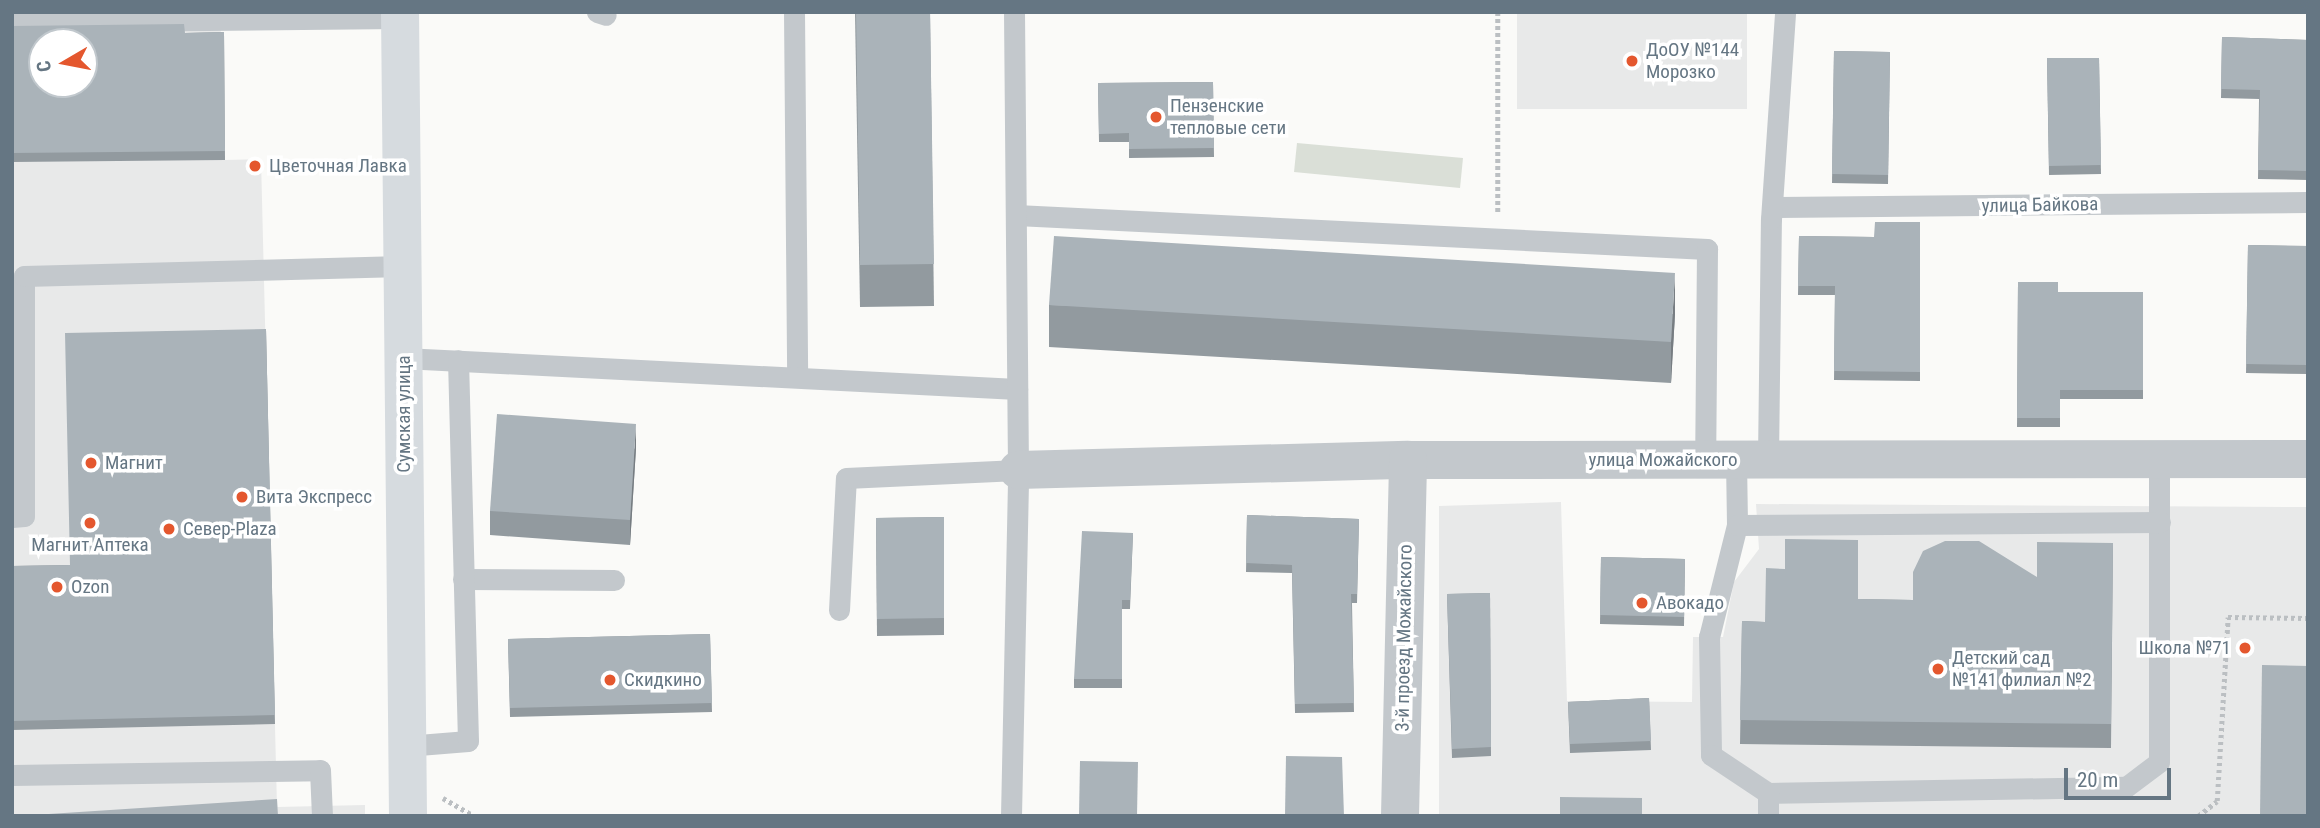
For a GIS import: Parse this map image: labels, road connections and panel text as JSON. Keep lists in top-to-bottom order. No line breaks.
{"streets":{"street":["Сумская улица","улица Можайского","3-й проезд Можайского"],"lane":["улица Байкова"]},"crossings":[["улица Можайского","3-й проезд Можайского"]],"places":["ДоОУ №144 Морозко","Пензенские тепловые сети","Цветочная Лавка","Магнит","Вита Экспресс","Магнит Аптека","Север-Plaza","Ozon","Авокадо","Школа №71","Детский сад №141 филиал №2","Скидкино"],"scale_bar":"20 m","north":"left"}
